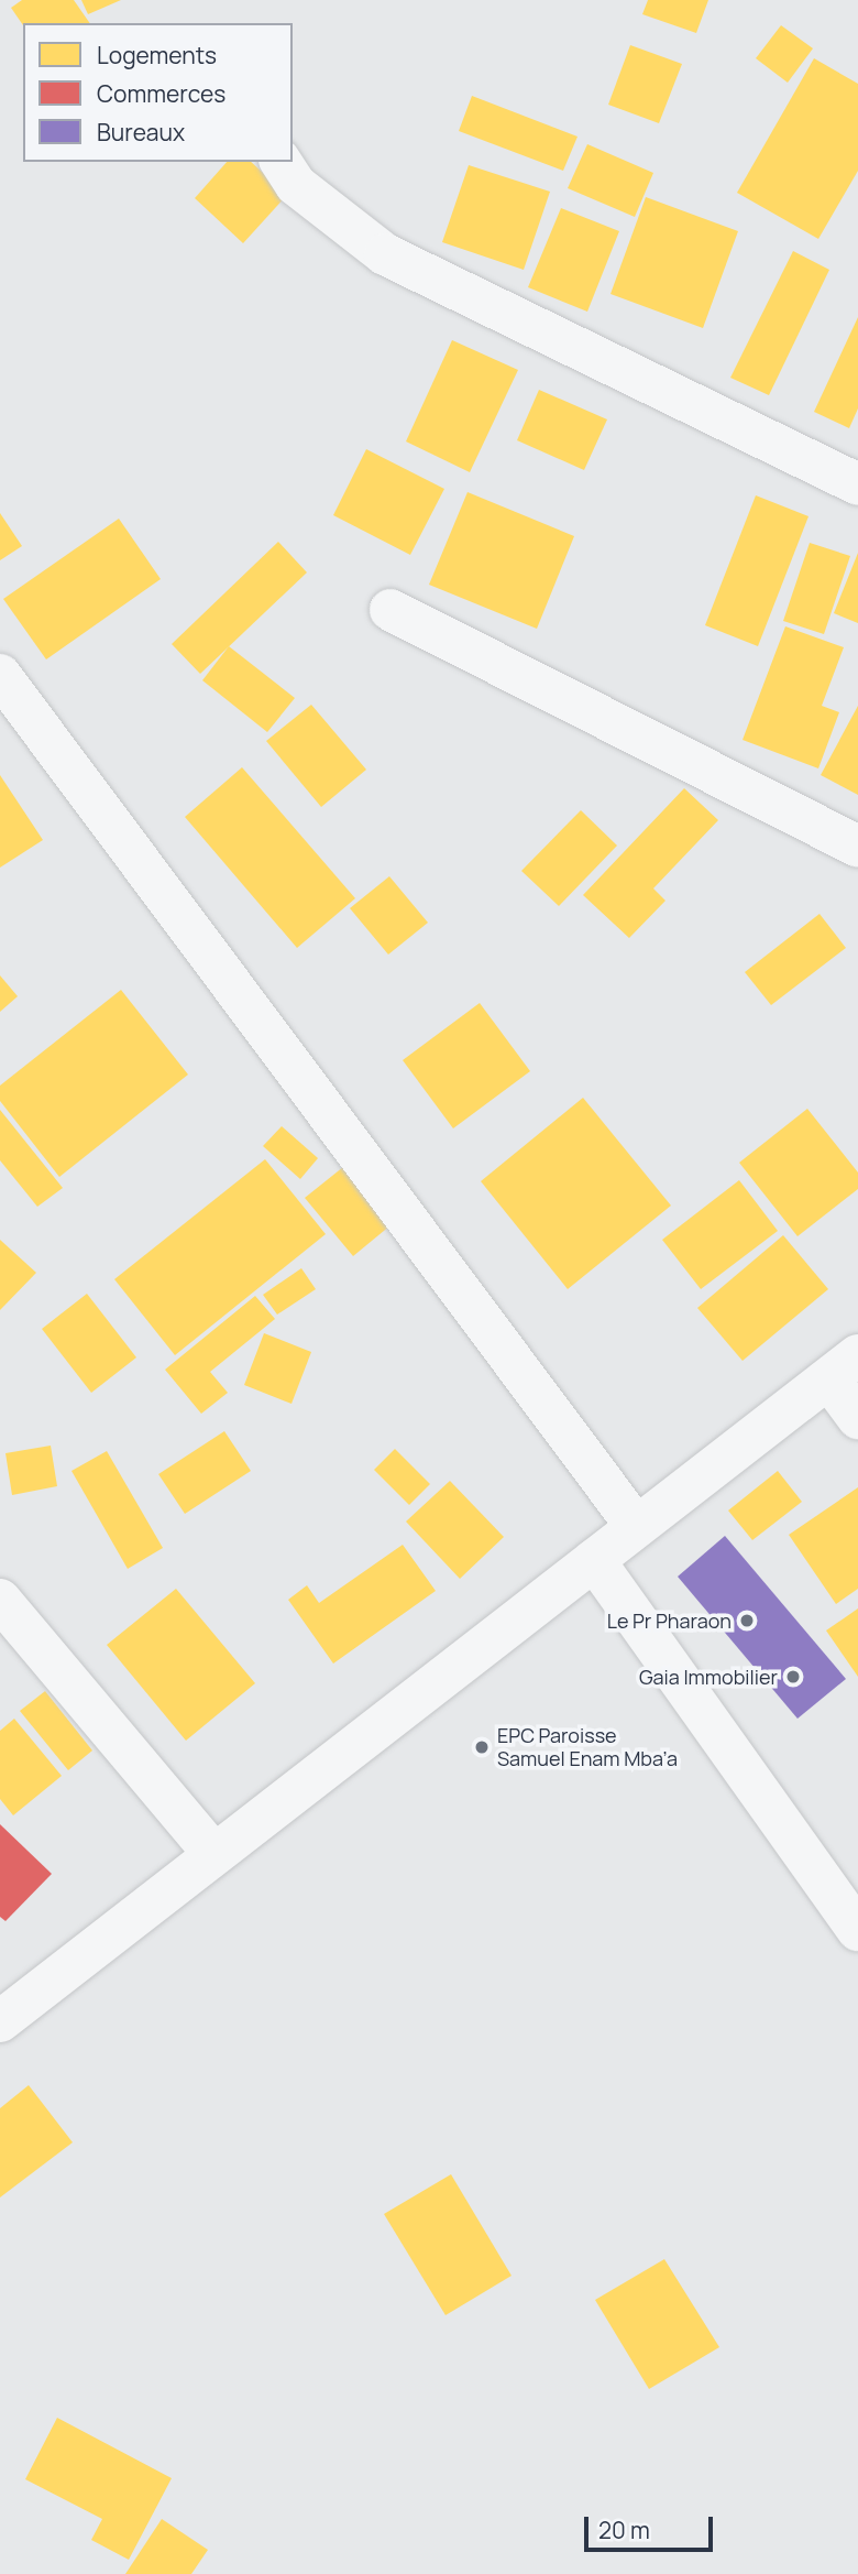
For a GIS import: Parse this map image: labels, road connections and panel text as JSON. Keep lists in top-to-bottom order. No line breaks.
{"places":["Le Pr Pharaon","Gaia Immobilier","EPC Paroisse Samuel Enam Mba’a"],"legend":["Logements","Commerces","Bureaux"],"scale_bar":"20 m"}
